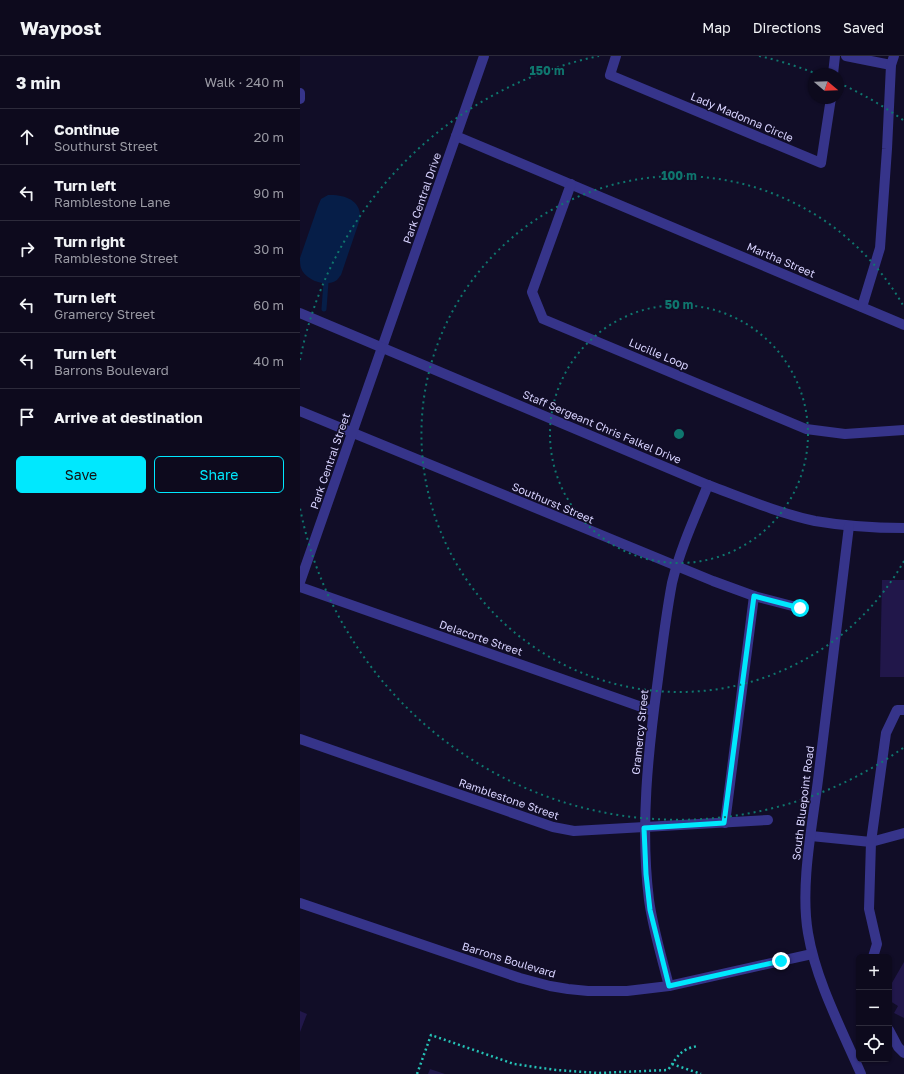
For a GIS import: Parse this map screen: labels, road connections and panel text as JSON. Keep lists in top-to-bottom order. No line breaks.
{"streets":{"street":["Lady Madonna Circle","Park Central Drive","Martha Street","Lucille Loop","Staff Sergeant Chris Falkel Drive","Park Central Street","Southurst Street","Delacorte Street","Gramercy Street","Ramblestone Street","South Bluepoint Road","Barrons Boulevard"]},"crossings":[["Park Central Drive","Martha Street"],["Park Central Drive","Staff Sergeant Chris Falkel Drive"],["Park Central Drive","Park Central Street"],["Martha Street","Lucille Loop"],["Staff Sergeant Chris Falkel Drive","Park Central Street"],["Staff Sergeant Chris Falkel Drive","Gramercy Street"],["Staff Sergeant Chris Falkel Drive","South Bluepoint Road"],["Park Central Street","Southurst Street"],["Southurst Street","Gramercy Street"],["Delacorte Street","Gramercy Street"],["Gramercy Street","Ramblestone Street"],["Gramercy Street","Barrons Boulevard"],["South Bluepoint Road","Barrons Boulevard"]],"north":"right","page":{"header":"Waypost","nav":["Map","Directions","Saved"],"heading":["3 min","Walk · 240 m"],"list":[["Continue","Southurst Street","20 m"],["Turn left","Ramblestone Lane","90 m"],["Turn right","Ramblestone Street","30 m"],["Turn left","Gramercy Street","60 m"],["Turn left","Barrons Boulevard","40 m"],"Arrive at destination"],"buttons":["Save","Share"],"map_buttons":["+","−"]},"rings":["150 m","100 m","50 m"]}
